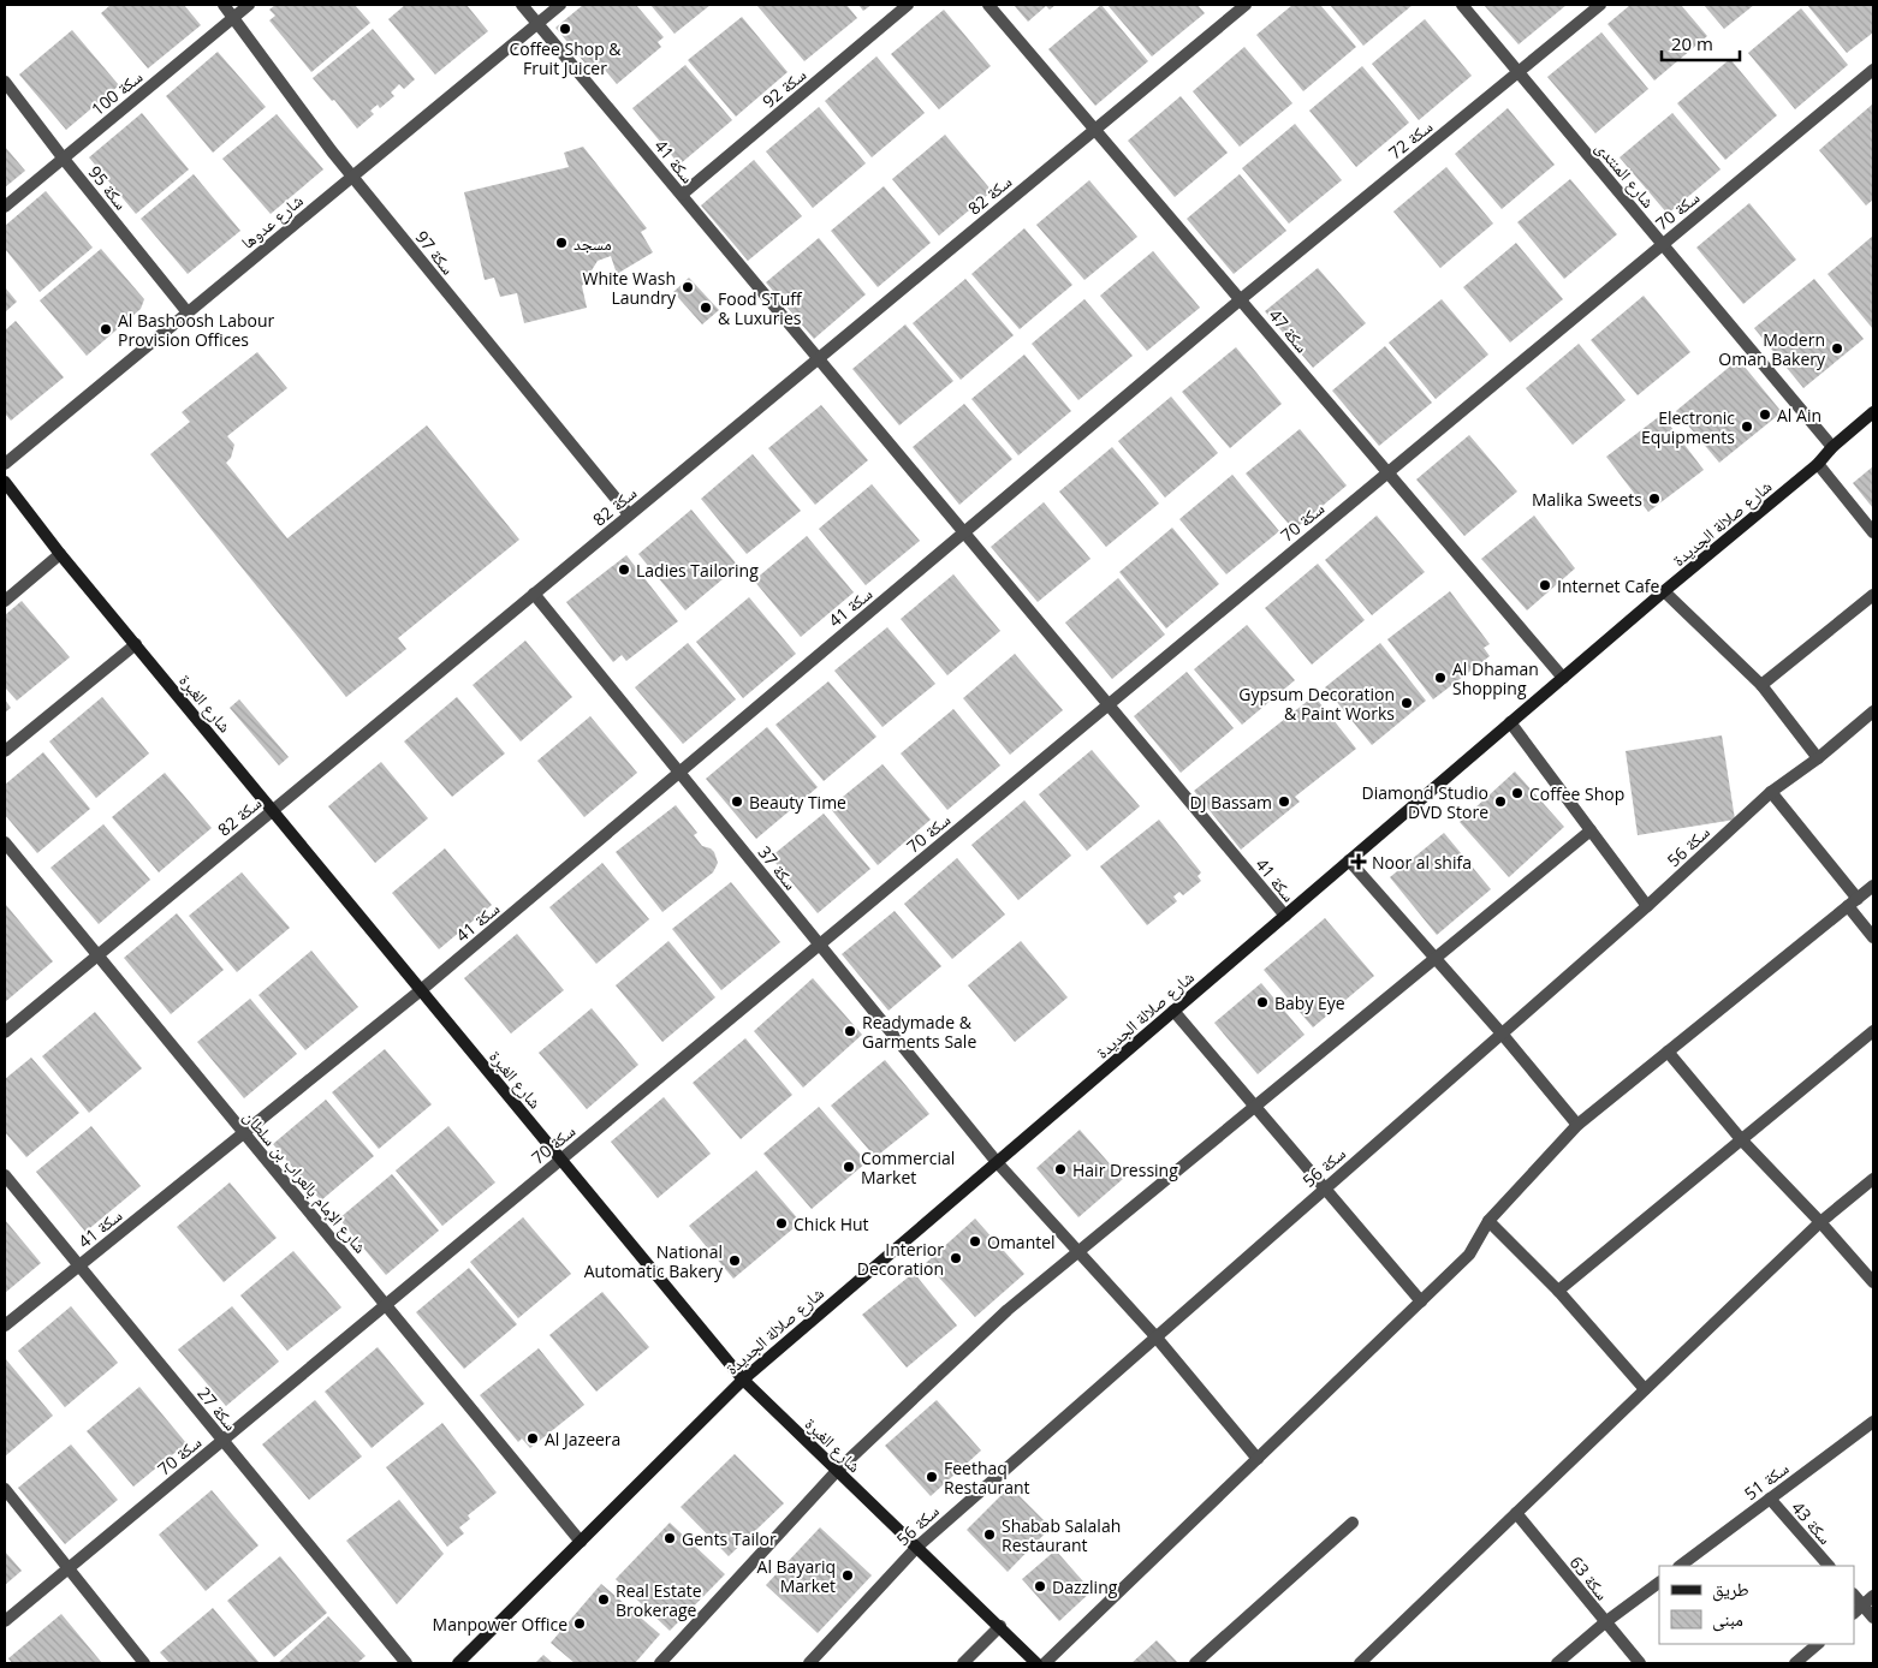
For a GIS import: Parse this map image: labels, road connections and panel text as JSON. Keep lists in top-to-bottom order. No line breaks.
{"streets":{"street":["سكة 92","سكة 100","سكة 72","سكة 41","شارع المنتدى","سكة 95","سكة 82","سكة 70","شارع عدوها","سكة 97","سكة 47","شارع صلالة الجديدة","شارع الغبرة","سكة 56","سكة 37","شارع الإمام بالعراب بن سلطان","سكة 27","سكة 51","سكة 43","سكة 63"]},"crossings":[["سكة 92","سكة 41"],["سكة 100","سكة 95"],["سكة 100","سكة 97"],["سكة 72","سكة 41"],["سكة 72","شارع المنتدى"],["سكة 72","سكة 47"],["سكة 41","سكة 82"],["سكة 41","سكة 70"],["سكة 41","شارع عدوها"],["سكة 41","سكة 47"],["سكة 41","شارع صلالة الجديدة"],["سكة 41","شارع الغبرة"],["سكة 41","سكة 37"],["سكة 41","شارع الإمام بالعراب بن سلطان"],["سكة 41","سكة 27"],["شارع المنتدى","سكة 70"],["شارع المنتدى","شارع صلالة الجديدة"],["سكة 95","شارع عدوها"],["سكة 82","سكة 97"],["سكة 82","سكة 47"],["سكة 82","شارع الغبرة"],["سكة 82","سكة 37"],["سكة 82","شارع الإمام بالعراب بن سلطان"],["سكة 70","سكة 47"],["سكة 70","شارع الغبرة"],["سكة 70","سكة 37"],["سكة 70","شارع الإمام بالعراب بن سلطان"],["سكة 70","سكة 27"],["شارع عدوها","سكة 97"],["سكة 47","شارع صلالة الجديدة"],["شارع صلالة الجديدة","شارع الغبرة"],["شارع صلالة الجديدة","سكة 37"],["شارع صلالة الجديدة","شارع الإمام بالعراب بن سلطان"],["شارع الغبرة","سكة 56"],["سكة 56","سكة 37"],["سكة 51","سكة 43"]],"places":{"other":["Coffee Shop & Fruit Juicer","مسجد","White Wash Laundry","Food STuff & Luxuries","Al Bashoosh Labour Provision Offices","Modern Oman Bakery","Al Ain","Electronic Equipments","Malika Sweets","Ladies Tailoring","Internet Cafe","Al Dhaman Shopping","Gypsum Decoration & Paint Works","Coffee Shop","Beauty Time","DJ Bassam","Diamond Studio DVD Store","Baby Eye","Readymade & Garments Sale","Commercial Market","Hair Dressing","Chick Hut","Omantel","Interior Decoration","National Automatic Bakery","Al Jazeera","Feethaq Restaurant","Shabab Salalah Restaurant","Gents Tailor","Al Bayariq Market","Dazzling","Real Estate Brokerage","Manpower Office"],"health":["Noor al shifa"]},"legend":["طريق","مبنى"],"scale_bar":"20 m"}
